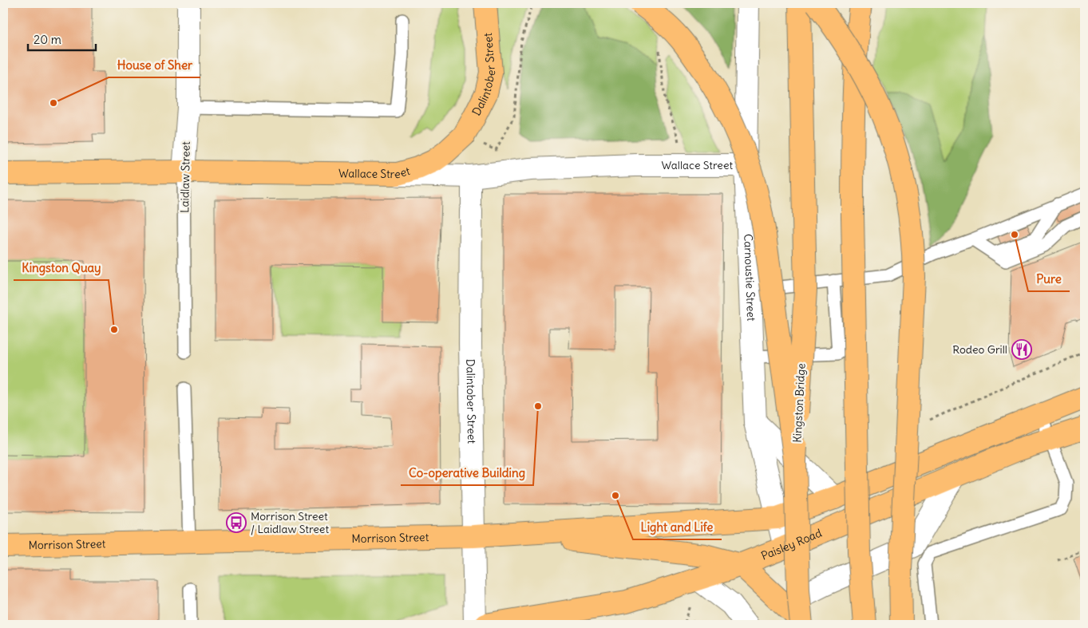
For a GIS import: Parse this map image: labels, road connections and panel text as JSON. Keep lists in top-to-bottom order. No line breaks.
{"streets":{"main road":["Dalintober Street","Wallace Street","Kingston Bridge","Morrison Street","Paisley Road"],"street":["Laidlaw Street","Carnoustie Street"]},"crossings":[["Dalintober Street","Wallace Street"],["Dalintober Street","Morrison Street"],["Wallace Street","Laidlaw Street"],["Wallace Street","Carnoustie Street"],["Carnoustie Street","Kingston Bridge"],["Carnoustie Street","Morrison Street"],["Carnoustie Street","Paisley Road"]],"places":{"other":["House of Sher","Pure","Kingston Quay","Co-operative Building","Light and Life"],"restaurant":["Rodeo Grill"],"bus stop":["Morrison Street / Laidlaw Street"]},"scale_bar":"20 m"}
